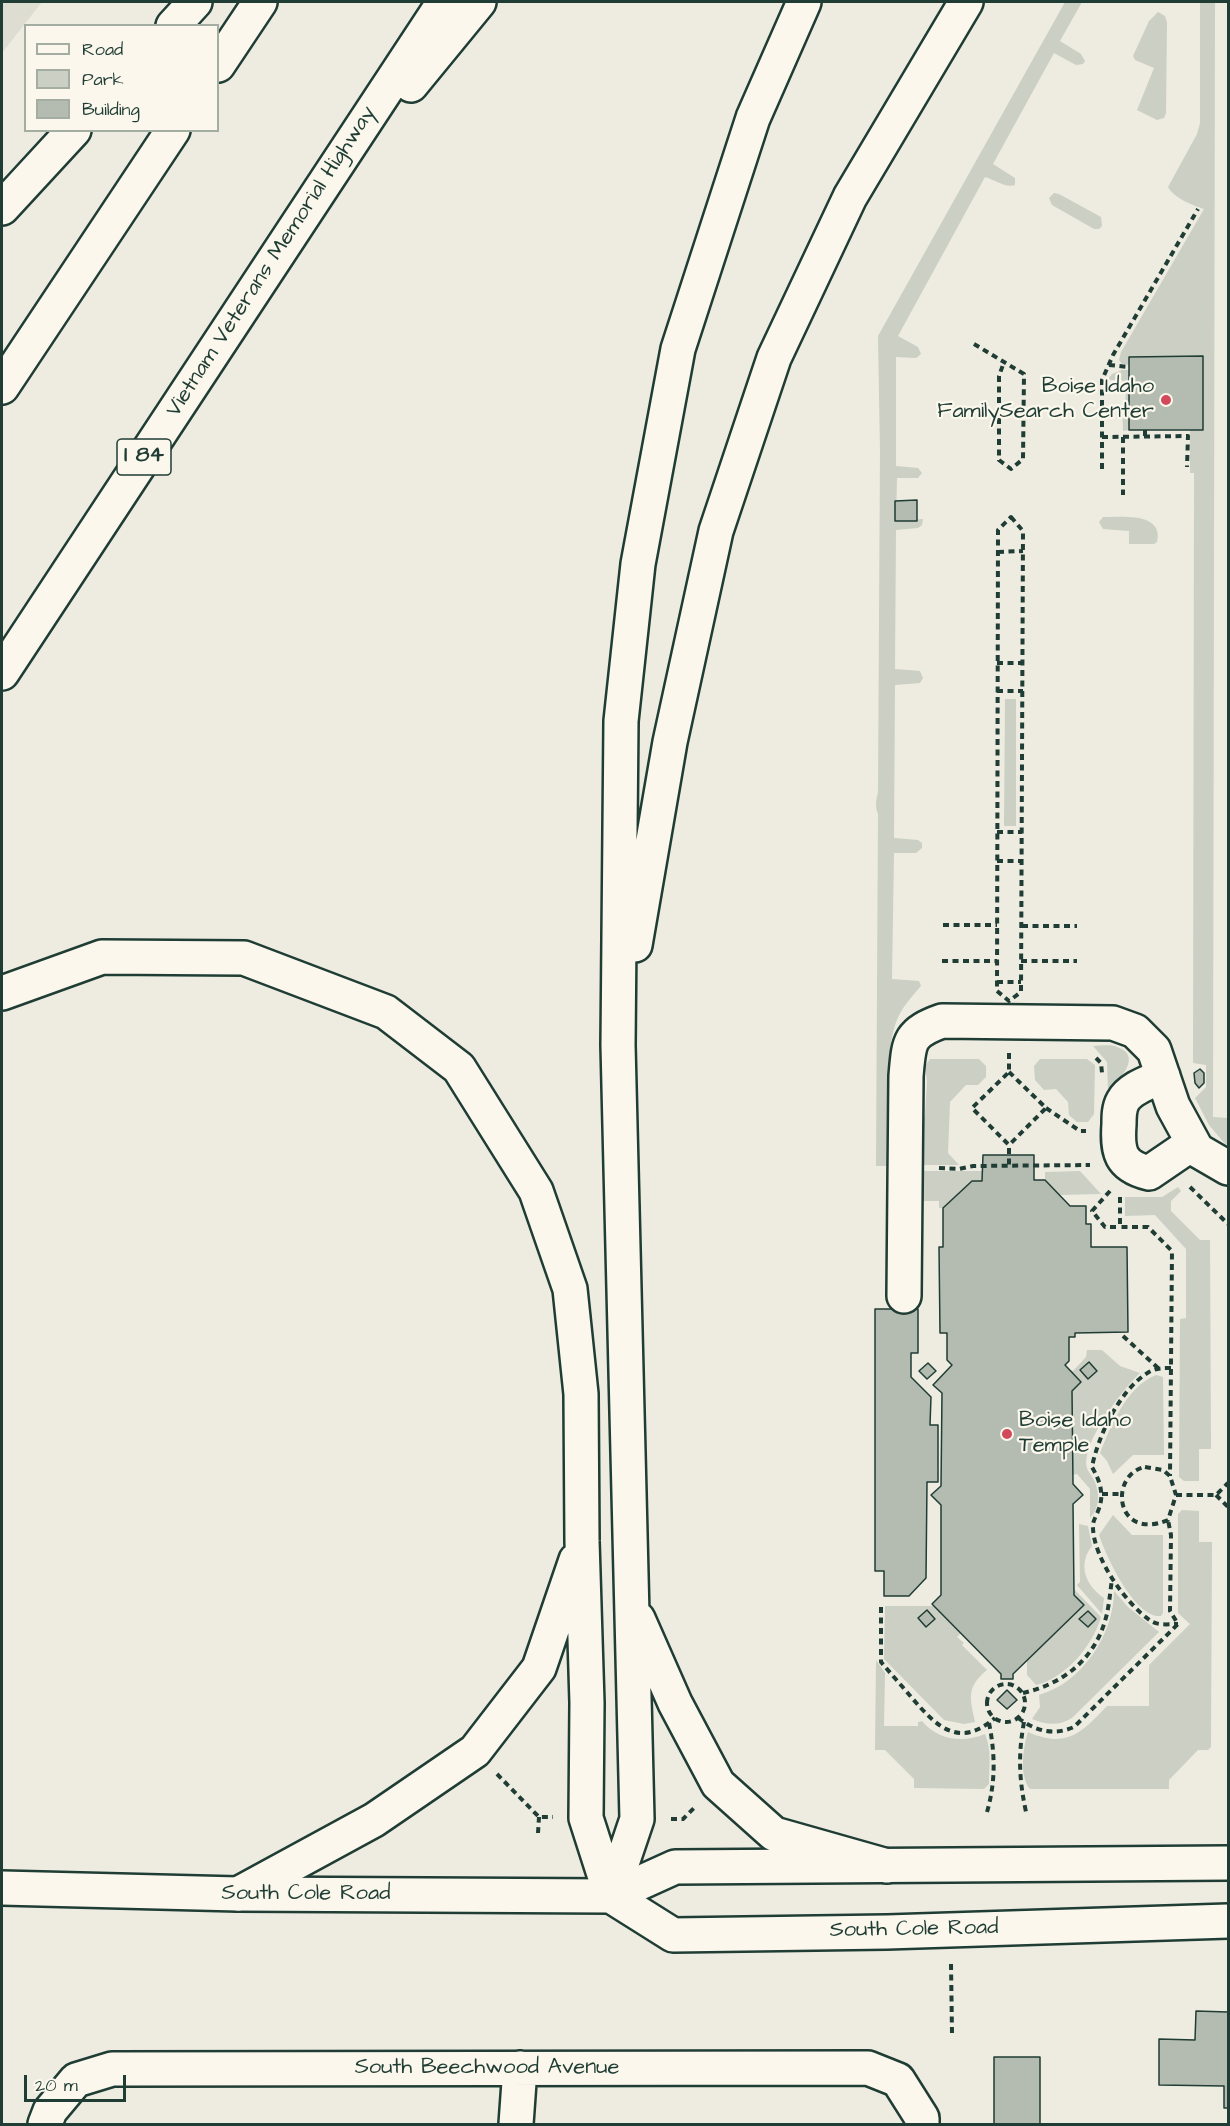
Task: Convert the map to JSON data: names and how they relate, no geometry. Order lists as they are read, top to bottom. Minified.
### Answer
{"streets":{"main road":["Vietnam Veterans Memorial Highway","I 84","South Cole Road","South Beechwood Avenue"]},"places":["Boise Idaho FamilySearch Center","Boise Idaho Temple"],"legend":["Road","Park","Building"],"scale_bar":"20 m"}
